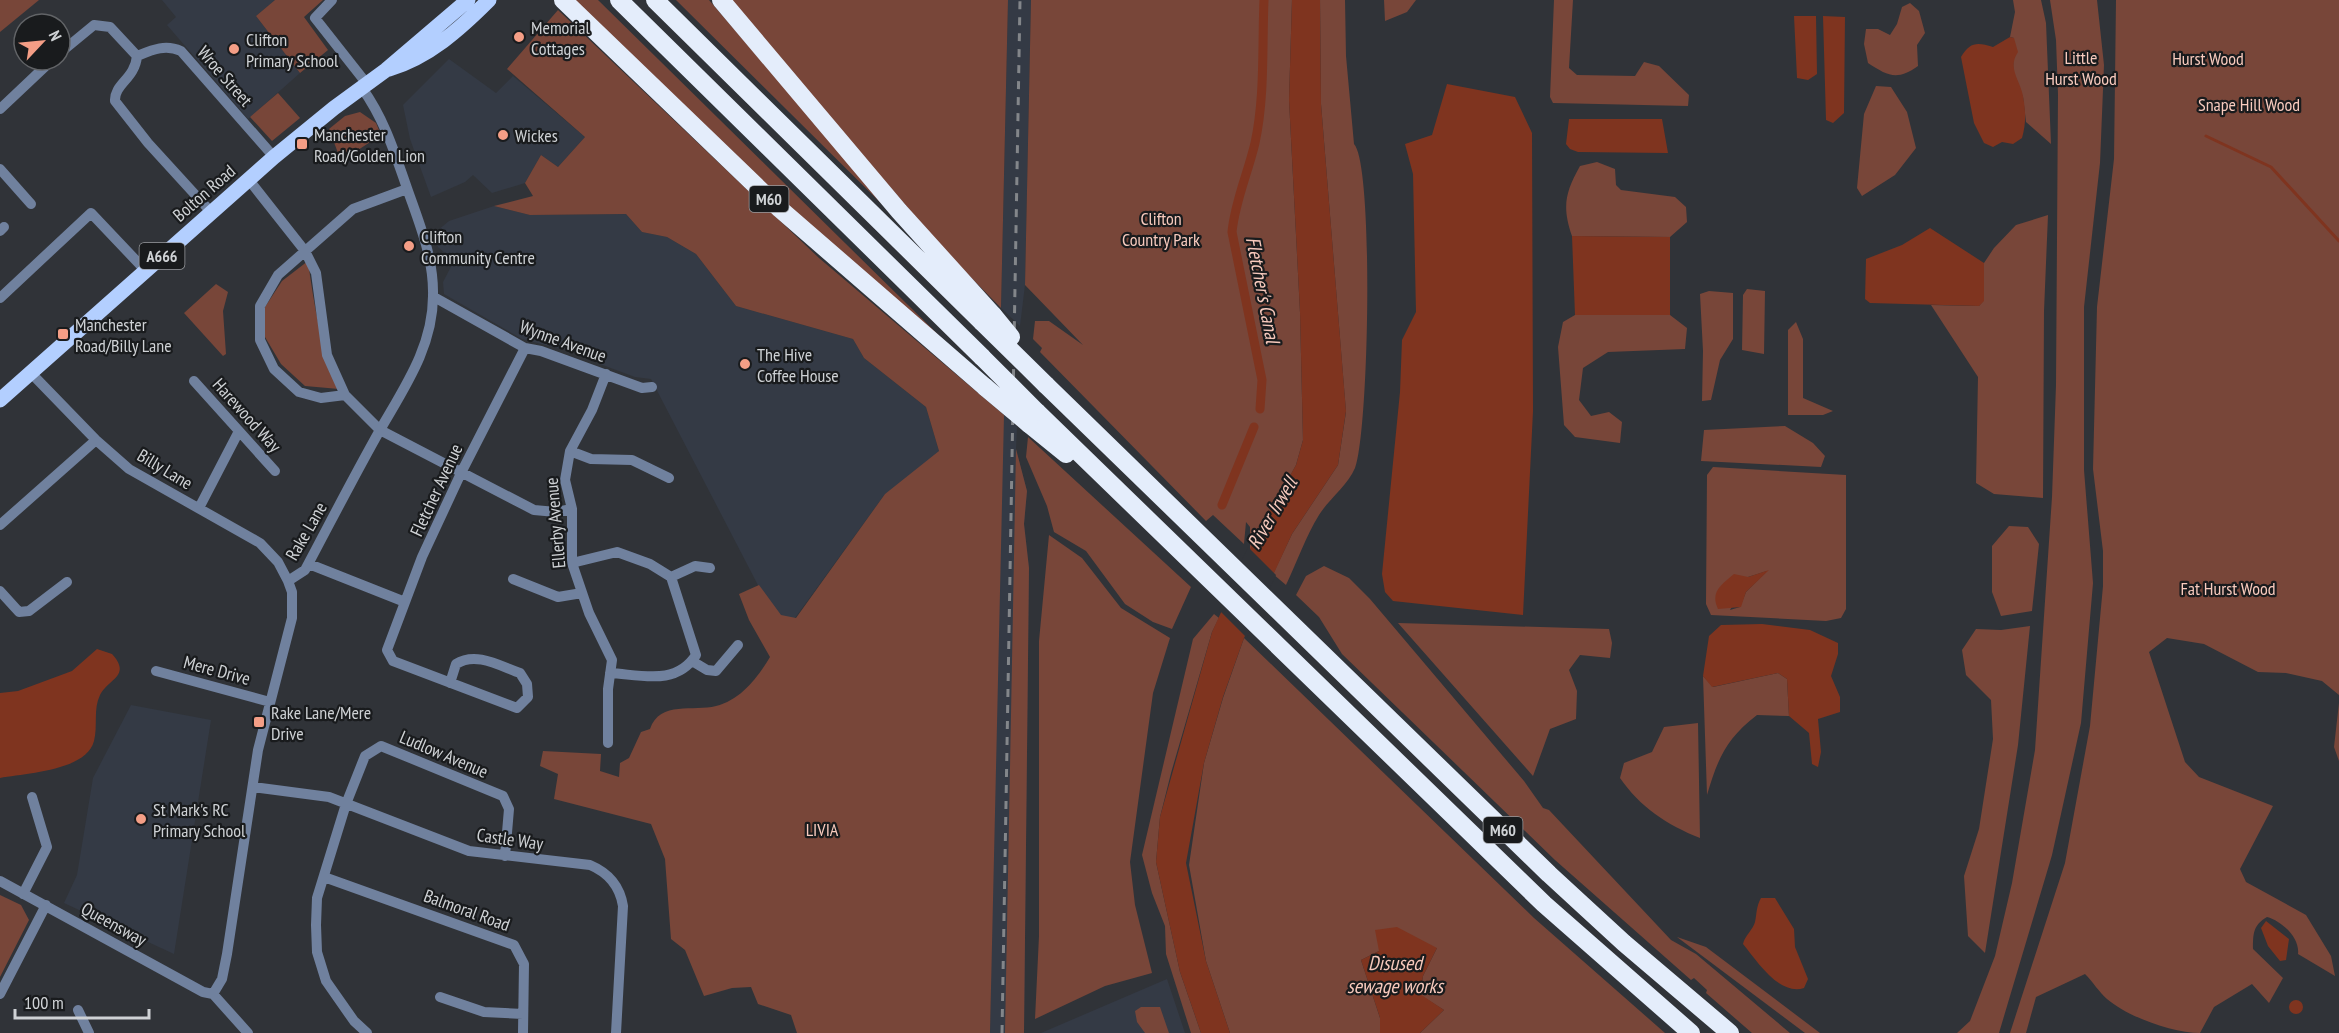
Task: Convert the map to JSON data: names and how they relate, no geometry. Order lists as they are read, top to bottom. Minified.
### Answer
{"streets":{"highway":["M60"],"main road":["Bolton Road","A666"],"street":["Wroe Street","Wynne Avenue","Harewood Way","Billy Lane","Fletcher Avenue","Ellerby Avenue","Rake Lane","Mere Drive","Ludlow Avenue","Castle Way","Balmoral Road","Queensway"]},"crossings":[["Wroe Street","Bolton Road"],["Bolton Road","Billy Lane"],["Bolton Road","Rake Lane"],["Wynne Avenue","Fletcher Avenue"],["Wynne Avenue","Ellerby Avenue"],["Wynne Avenue","Rake Lane"],["Billy Lane","Rake Lane"],["Rake Lane","Mere Drive"],["Rake Lane","Castle Way"],["Rake Lane","Queensway"],["Ludlow Avenue","Castle Way"]],"water":["Fletcher's Canal","River Irwell","Disused sewage works"],"parks":["Little Hurst Wood","Hurst Wood","Snape Hill Wood","Clifton Country Park","Fat Hurst Wood","LIVIA"],"places":{"other":["Memorial Cottages","Clifton Primary School","Wickes","Clifton Community Centre","The Hive Coffee House","St Mark's RC Primary School"],"transit":["Manchester Road/Golden Lion","Manchester Road/Billy Lane","Rake Lane/Mere Drive"]},"scale_bar":"100 m","north":"top right"}
